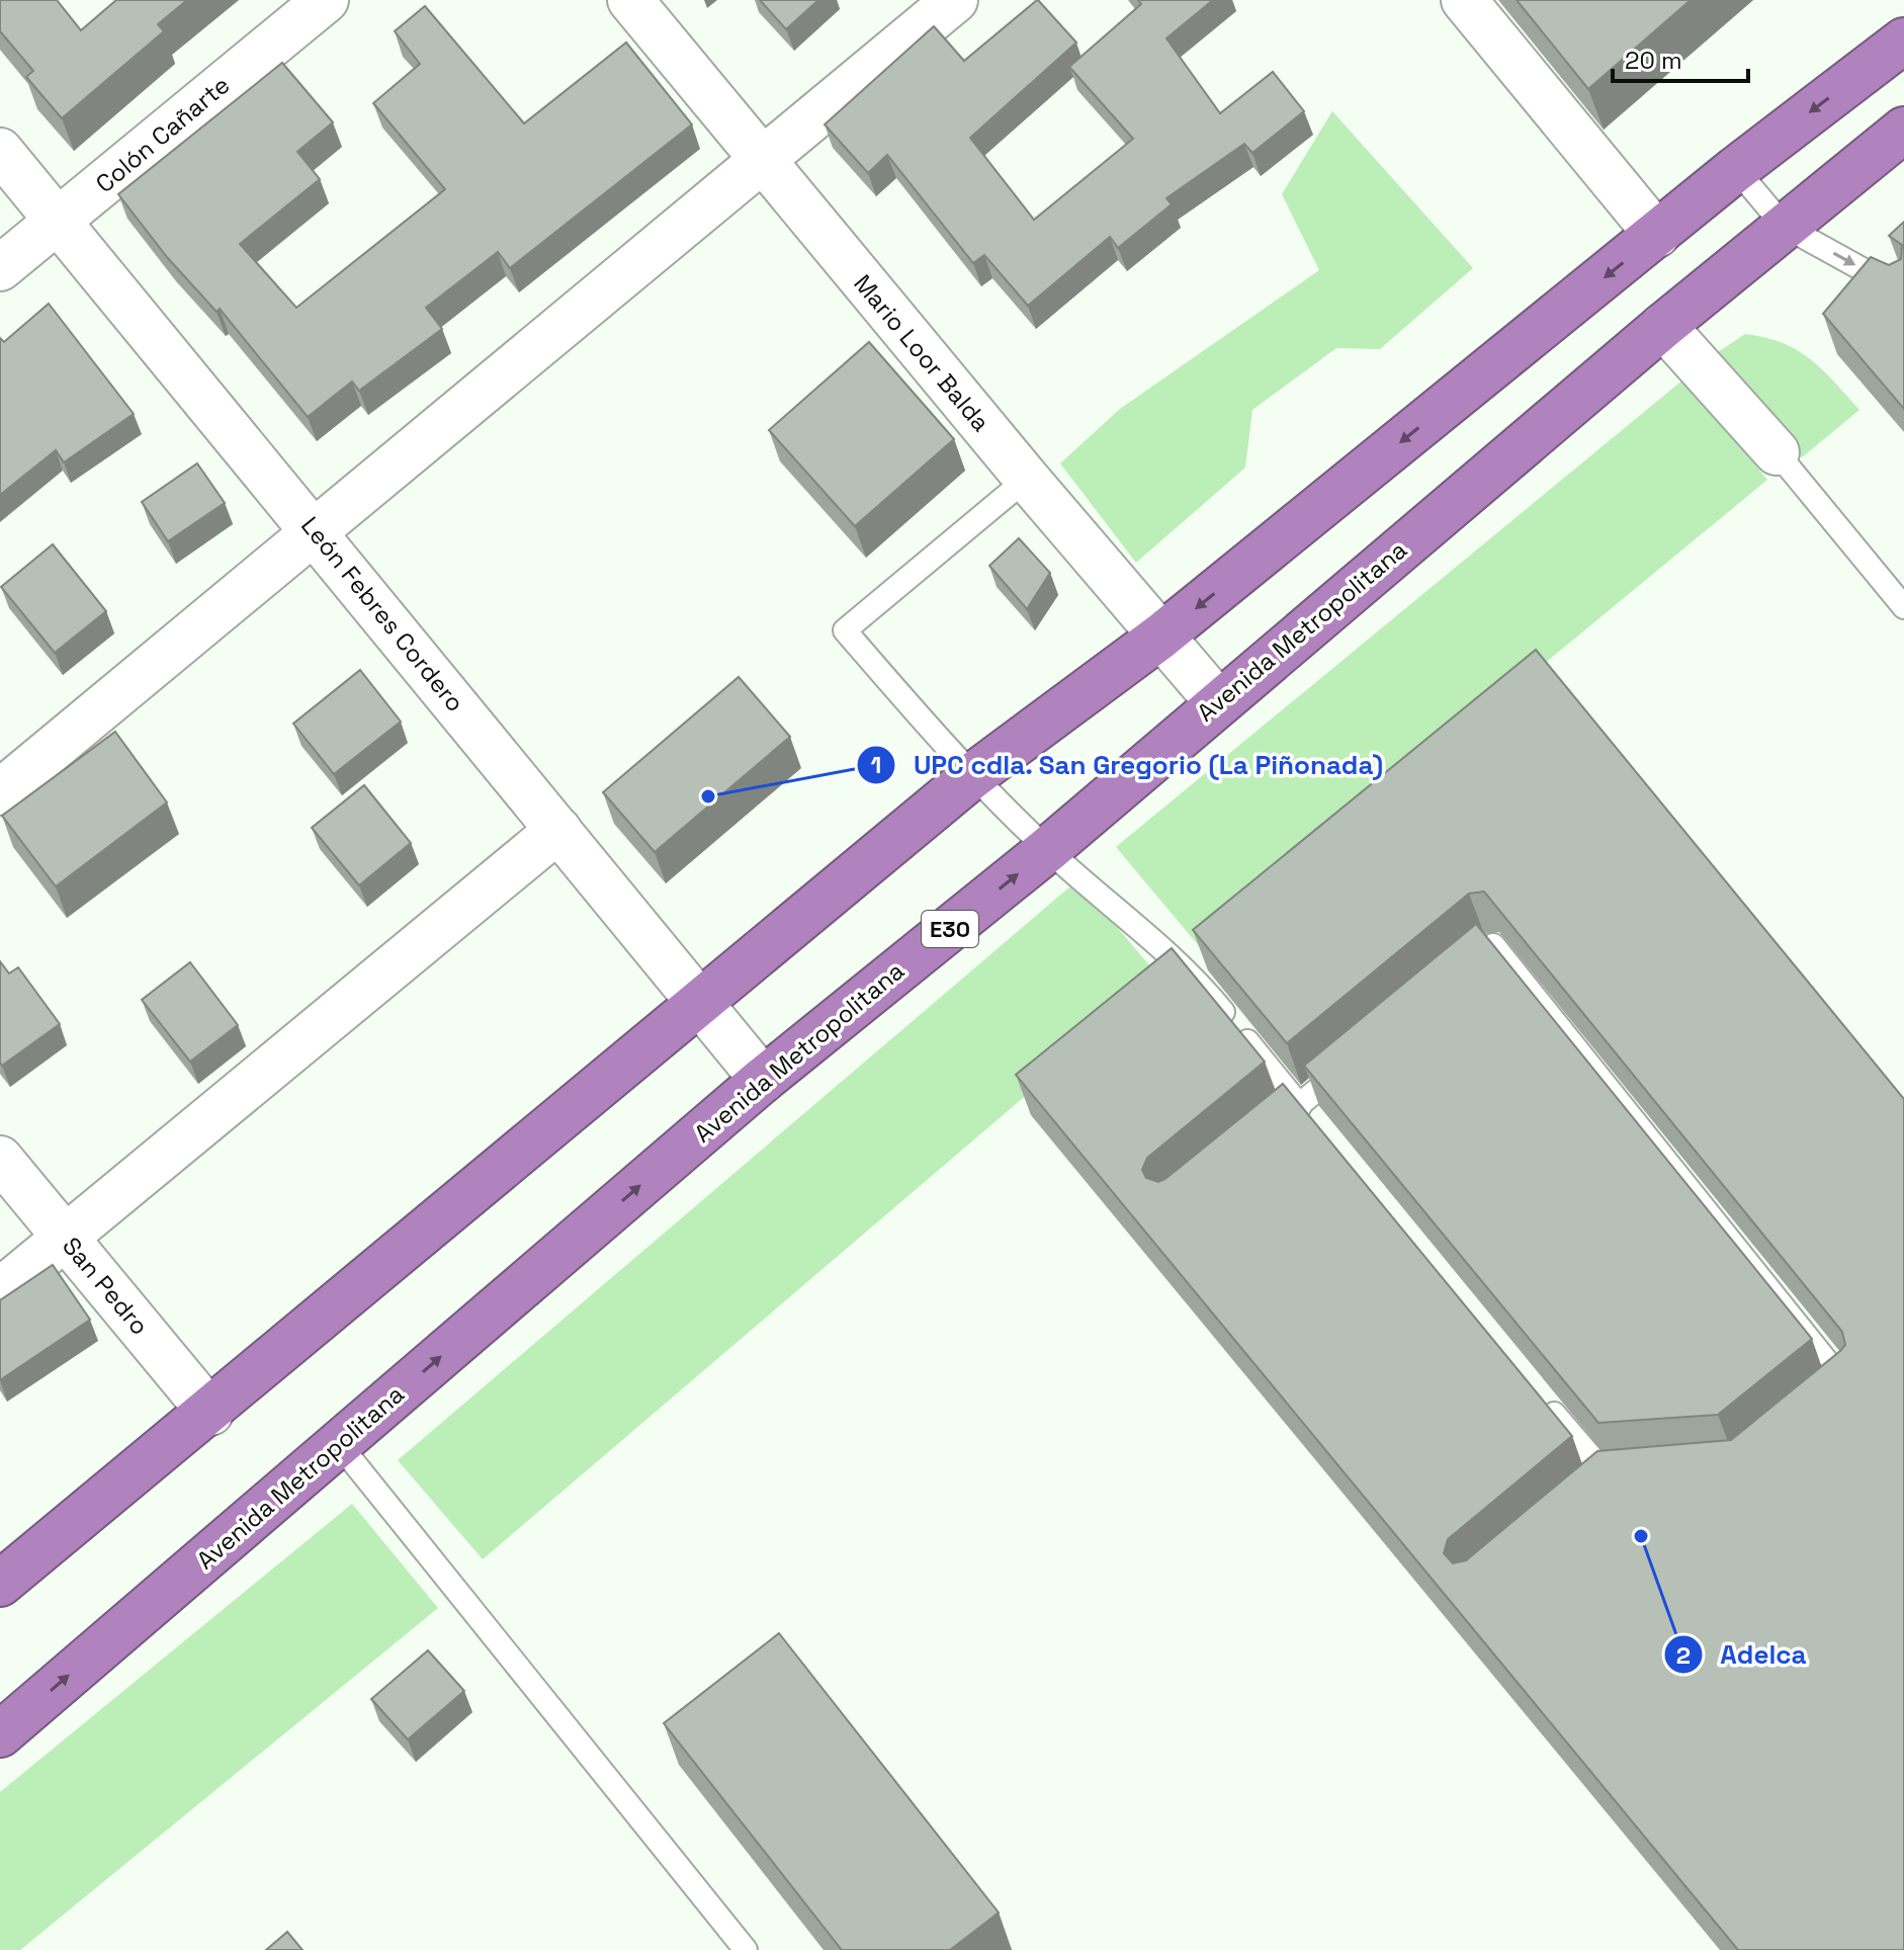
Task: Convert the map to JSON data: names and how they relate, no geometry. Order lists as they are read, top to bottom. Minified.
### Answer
{"streets":{"highway":["Avenida Metropolitana","E30"],"street":["Colón Cañarte","Mario Loor Balda","León Febres Cordero","San Pedro"]},"crossings":[["Colón Cañarte","León Febres Cordero"],["Mario Loor Balda","Avenida Metropolitana"],["León Febres Cordero","Avenida Metropolitana"]],"places":["UPC cdla. San Gregorio (La Piñonada)","Adelca"],"scale_bar":"20 m"}
